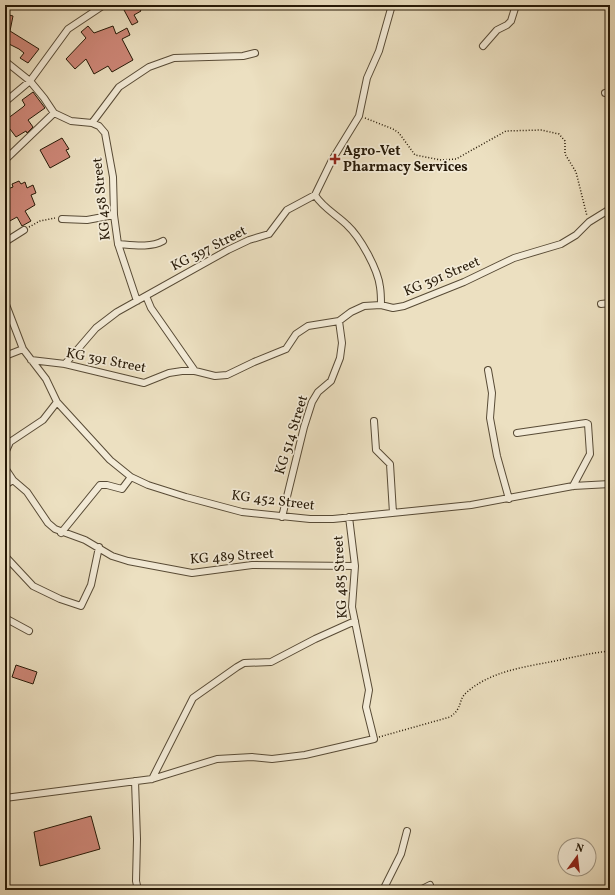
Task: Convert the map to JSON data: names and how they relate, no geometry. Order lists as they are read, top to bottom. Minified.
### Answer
{"streets":{"street":["KG 458 Street","KG 397 Street","KG 391 Street","KG 514 Street","KG 452 Street","KG 489 Street","KG 485 Street"]},"crossings":[["KG 458 Street","KG 397 Street"],["KG 397 Street","KG 391 Street"],["KG 391 Street","KG 514 Street"],["KG 391 Street","KG 452 Street"],["KG 514 Street","KG 452 Street"],["KG 452 Street","KG 485 Street"],["KG 489 Street","KG 485 Street"]],"places":{"health":["Agro-Vet Pharmacy Services"]},"north":"top"}
